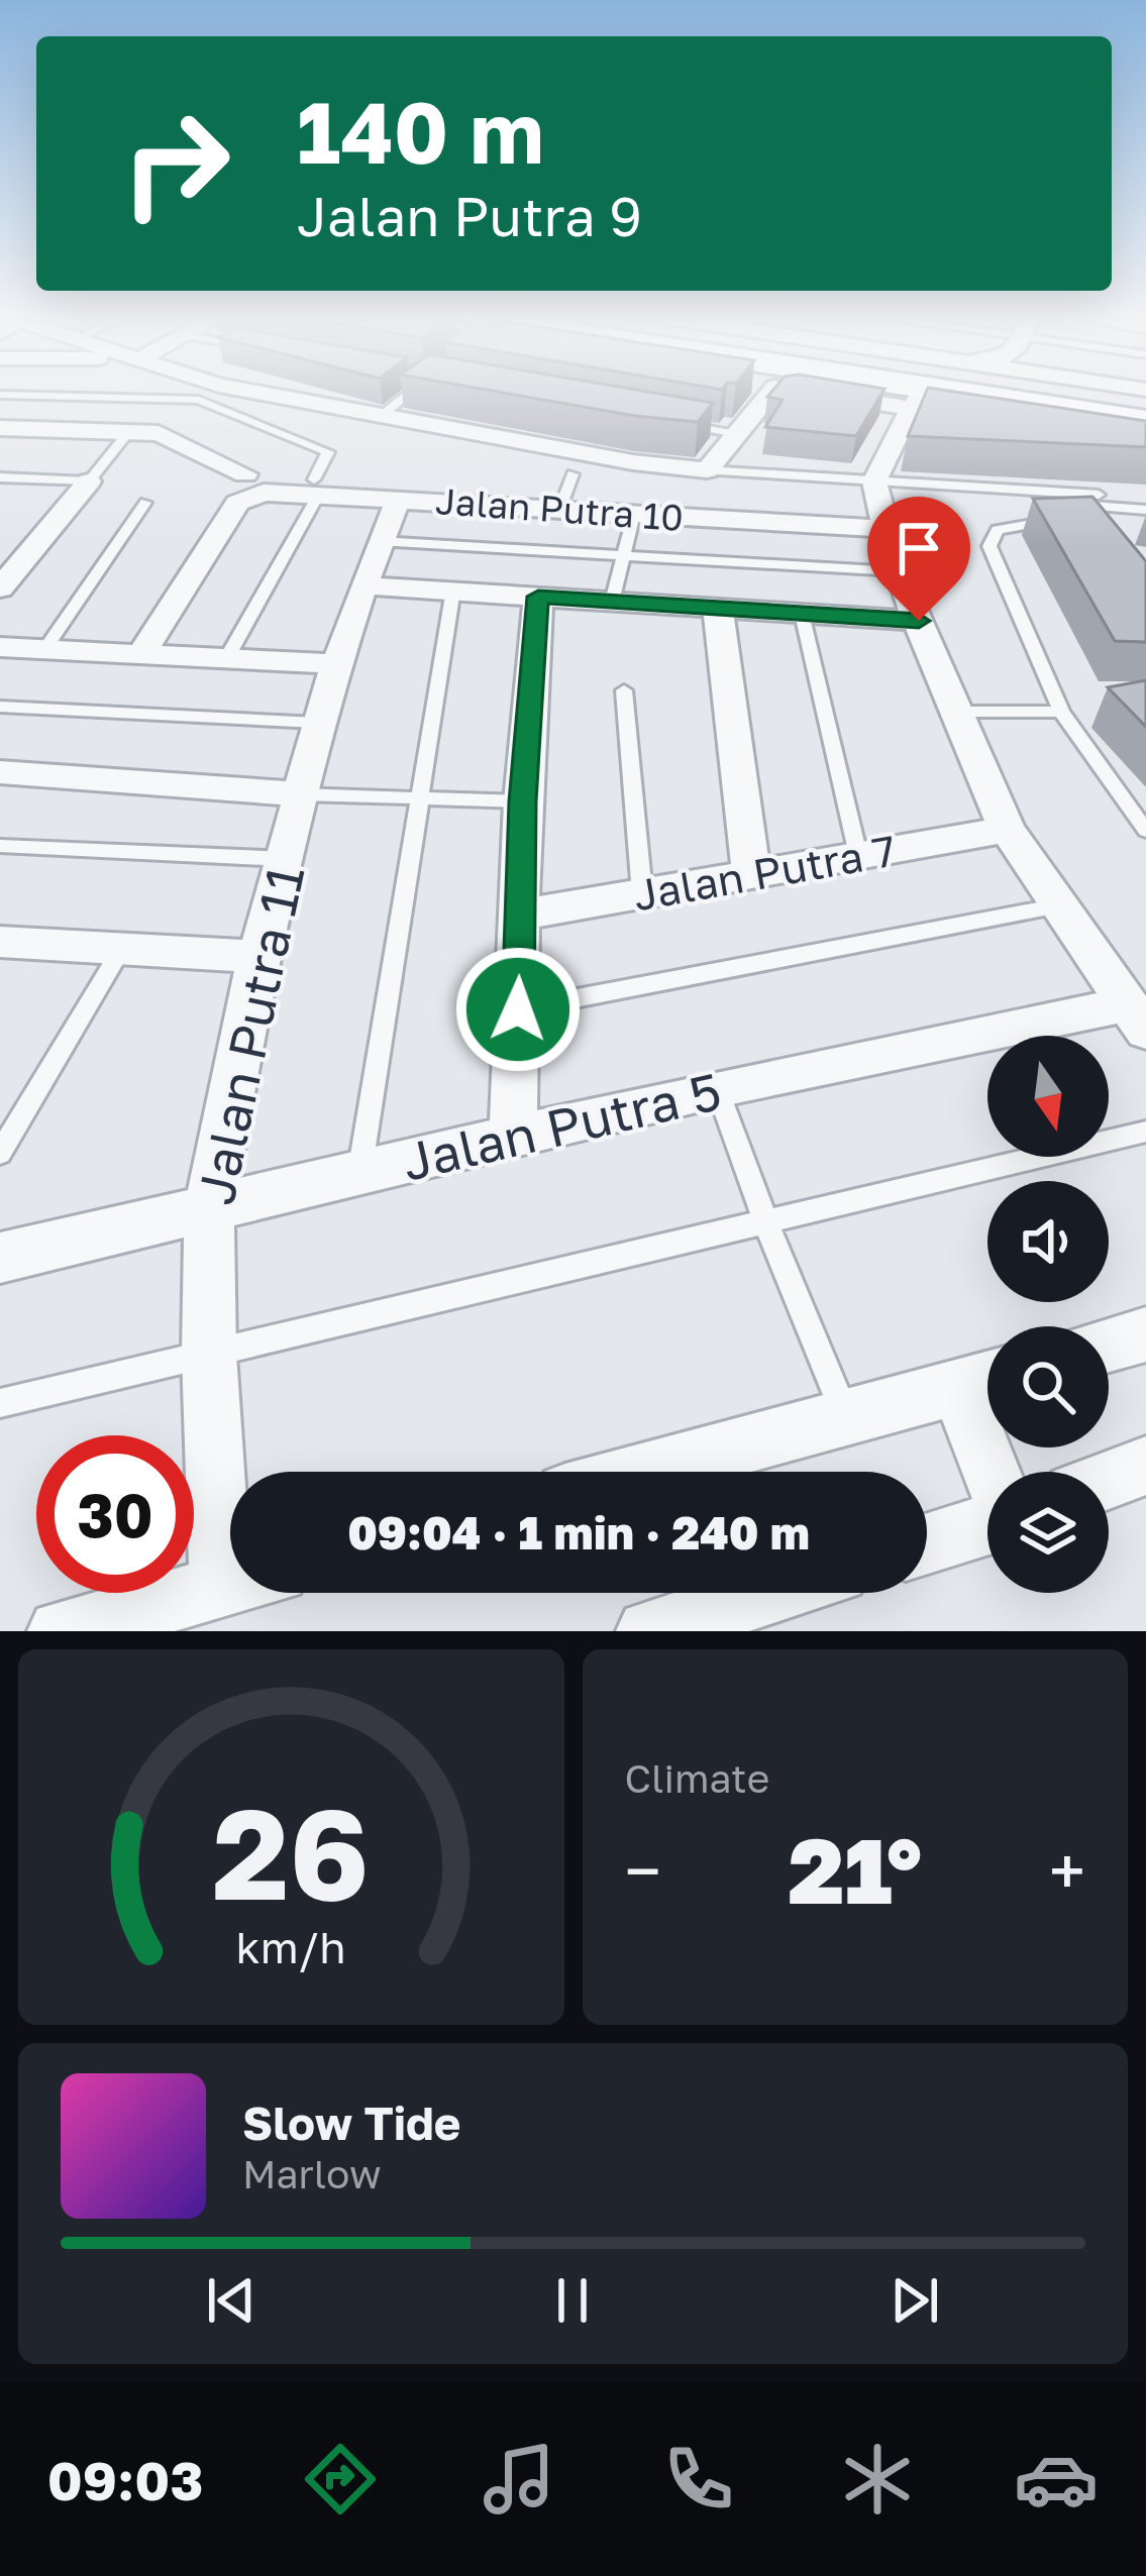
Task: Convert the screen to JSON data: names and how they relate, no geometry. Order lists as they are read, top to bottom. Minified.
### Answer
{"streets":{"street":["Jalan Putra 10","Jalan Putra 7","Jalan Putra 11","Jalan Putra 5"]},"crossings":[["Jalan Putra 10","Jalan Putra 11"],["Jalan Putra 11","Jalan Putra 5"]],"north":"bottom","page":{"turn":["140 m","Jalan Putra 9"],"limit":"30","trip":"09:04 · 1 min · 240 m","tile":"Climate","heat":["−","21°","+"],"song":["Slow Tide","Marlow"],"tabs":"09:03","gauge":["26","km/h"]}}
